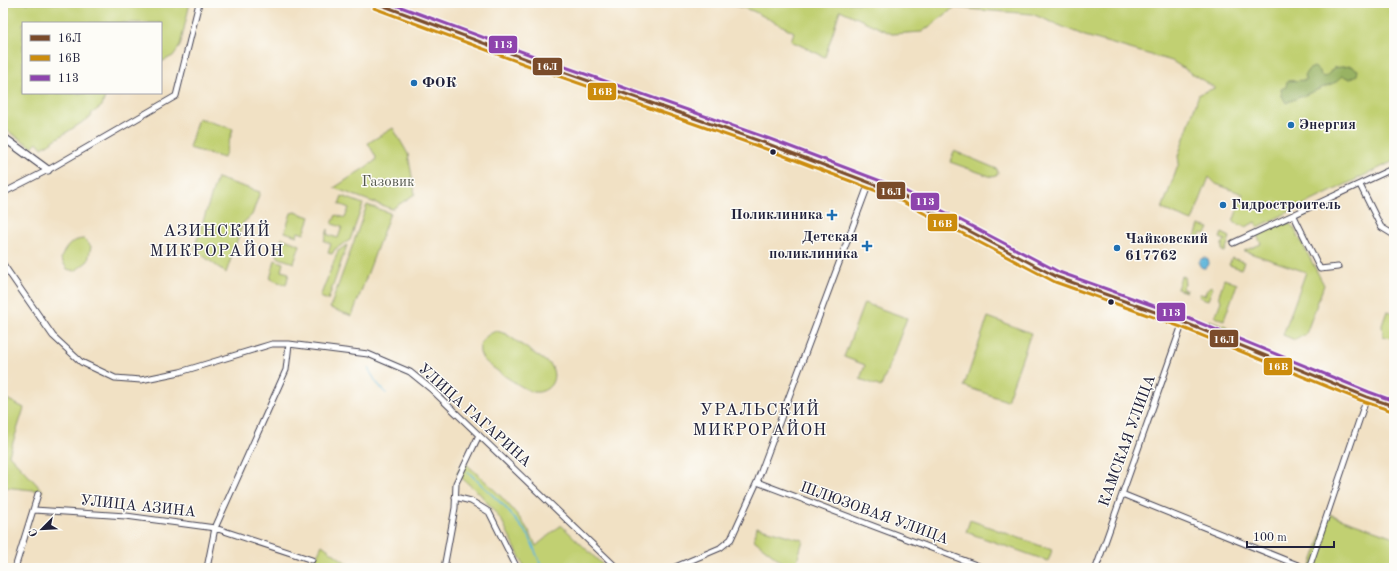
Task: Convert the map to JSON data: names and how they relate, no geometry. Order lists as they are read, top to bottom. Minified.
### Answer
{"streets":{"street":["УЛИЦА ГАГАРИНА","КАМСКАЯ УЛИЦА","УЛИЦА АЗИНА","ШЛЮЗОВАЯ УЛИЦА"]},"districts":["АЗИНСКИЙ МИКРОРАЙОН","УРАЛЬСКИЙ МИКРОРАЙОН"],"parks":["Газовик"],"places":{"other":["ФОК","Энергия","Гидростроитель","Чайковский 617762"],"health":["Поликлиника","Детская поликлиника"]},"lines":["transit line 16Л","transit line 113","transit line 16В"],"legend":["16Л","16В","113"],"scale_bar":"100 m","north":"bottom left"}
